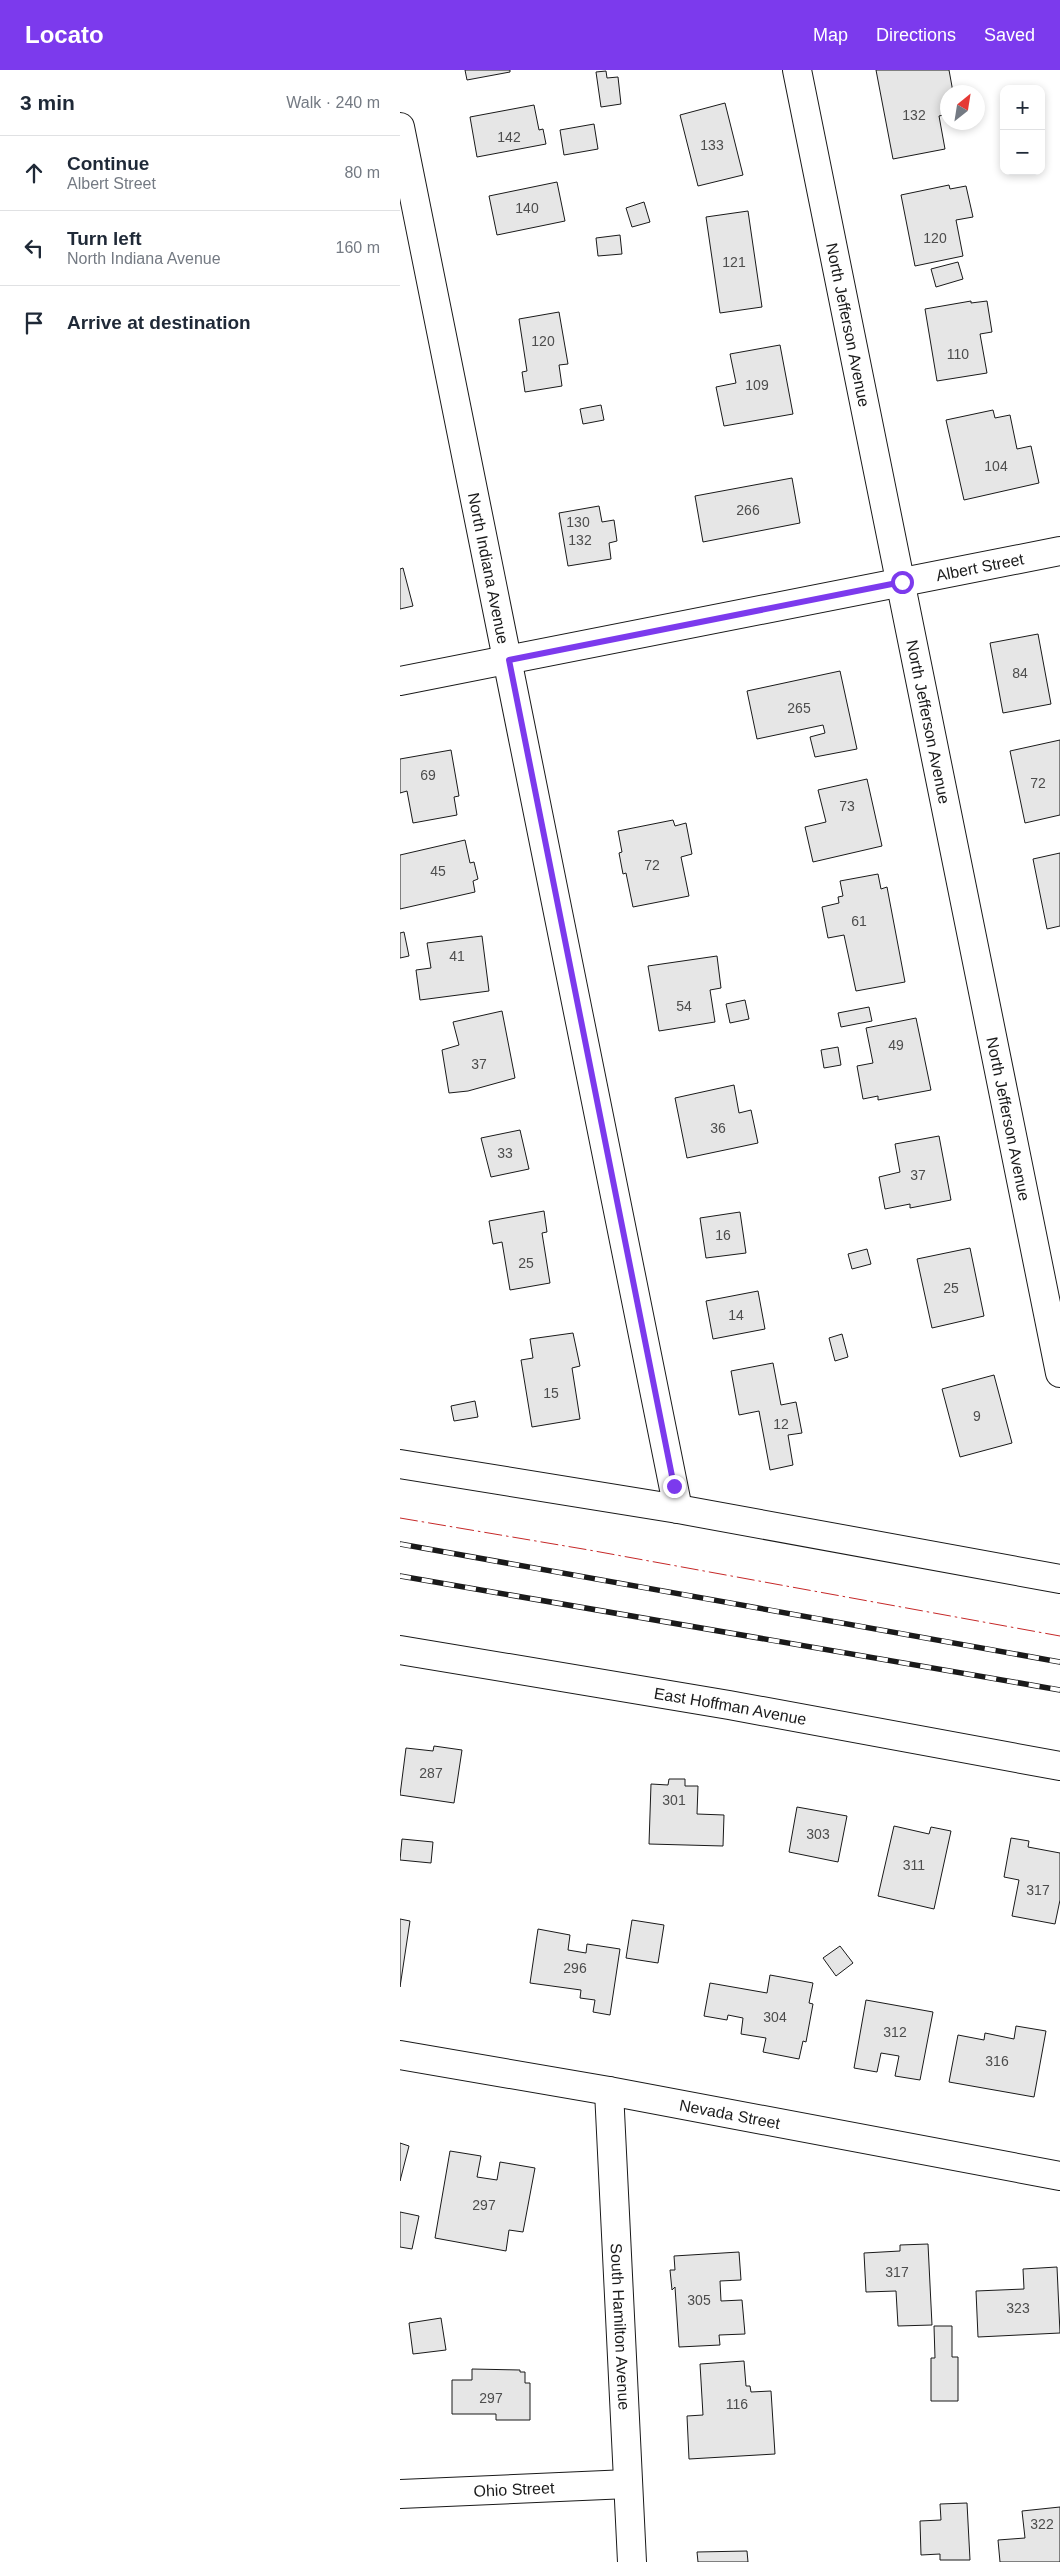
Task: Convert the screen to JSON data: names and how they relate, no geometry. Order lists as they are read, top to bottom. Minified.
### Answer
{"streets":{"street":["North Jefferson Avenue","Albert Street","North Indiana Avenue","East Hoffman Avenue","Nevada Street","South Hamilton Avenue","Ohio Street"]},"crossings":[["North Jefferson Avenue","Albert Street"],["Albert Street","North Indiana Avenue"],["Nevada Street","South Hamilton Avenue"],["South Hamilton Avenue","Ohio Street"]],"house_numbers":["132","142","133","140","120","121","120","110","109","104","266","130","132","84","265","69","72","73","72","45","61","41","54","49","37","36","33","37","16","25","25","14","15","9","12","287","301","303","311","317","296","304","312","316","297","317","305","323","297","116","322"],"north":"top right","page":{"header":"Locato","nav":["Map","Directions","Saved"],"heading":["3 min","Walk · 240 m"],"map_buttons":["+","−"],"list":[["Continue","Albert Street","80 m"],["Turn left","North Indiana Avenue","160 m"],"Arrive at destination"]}}
